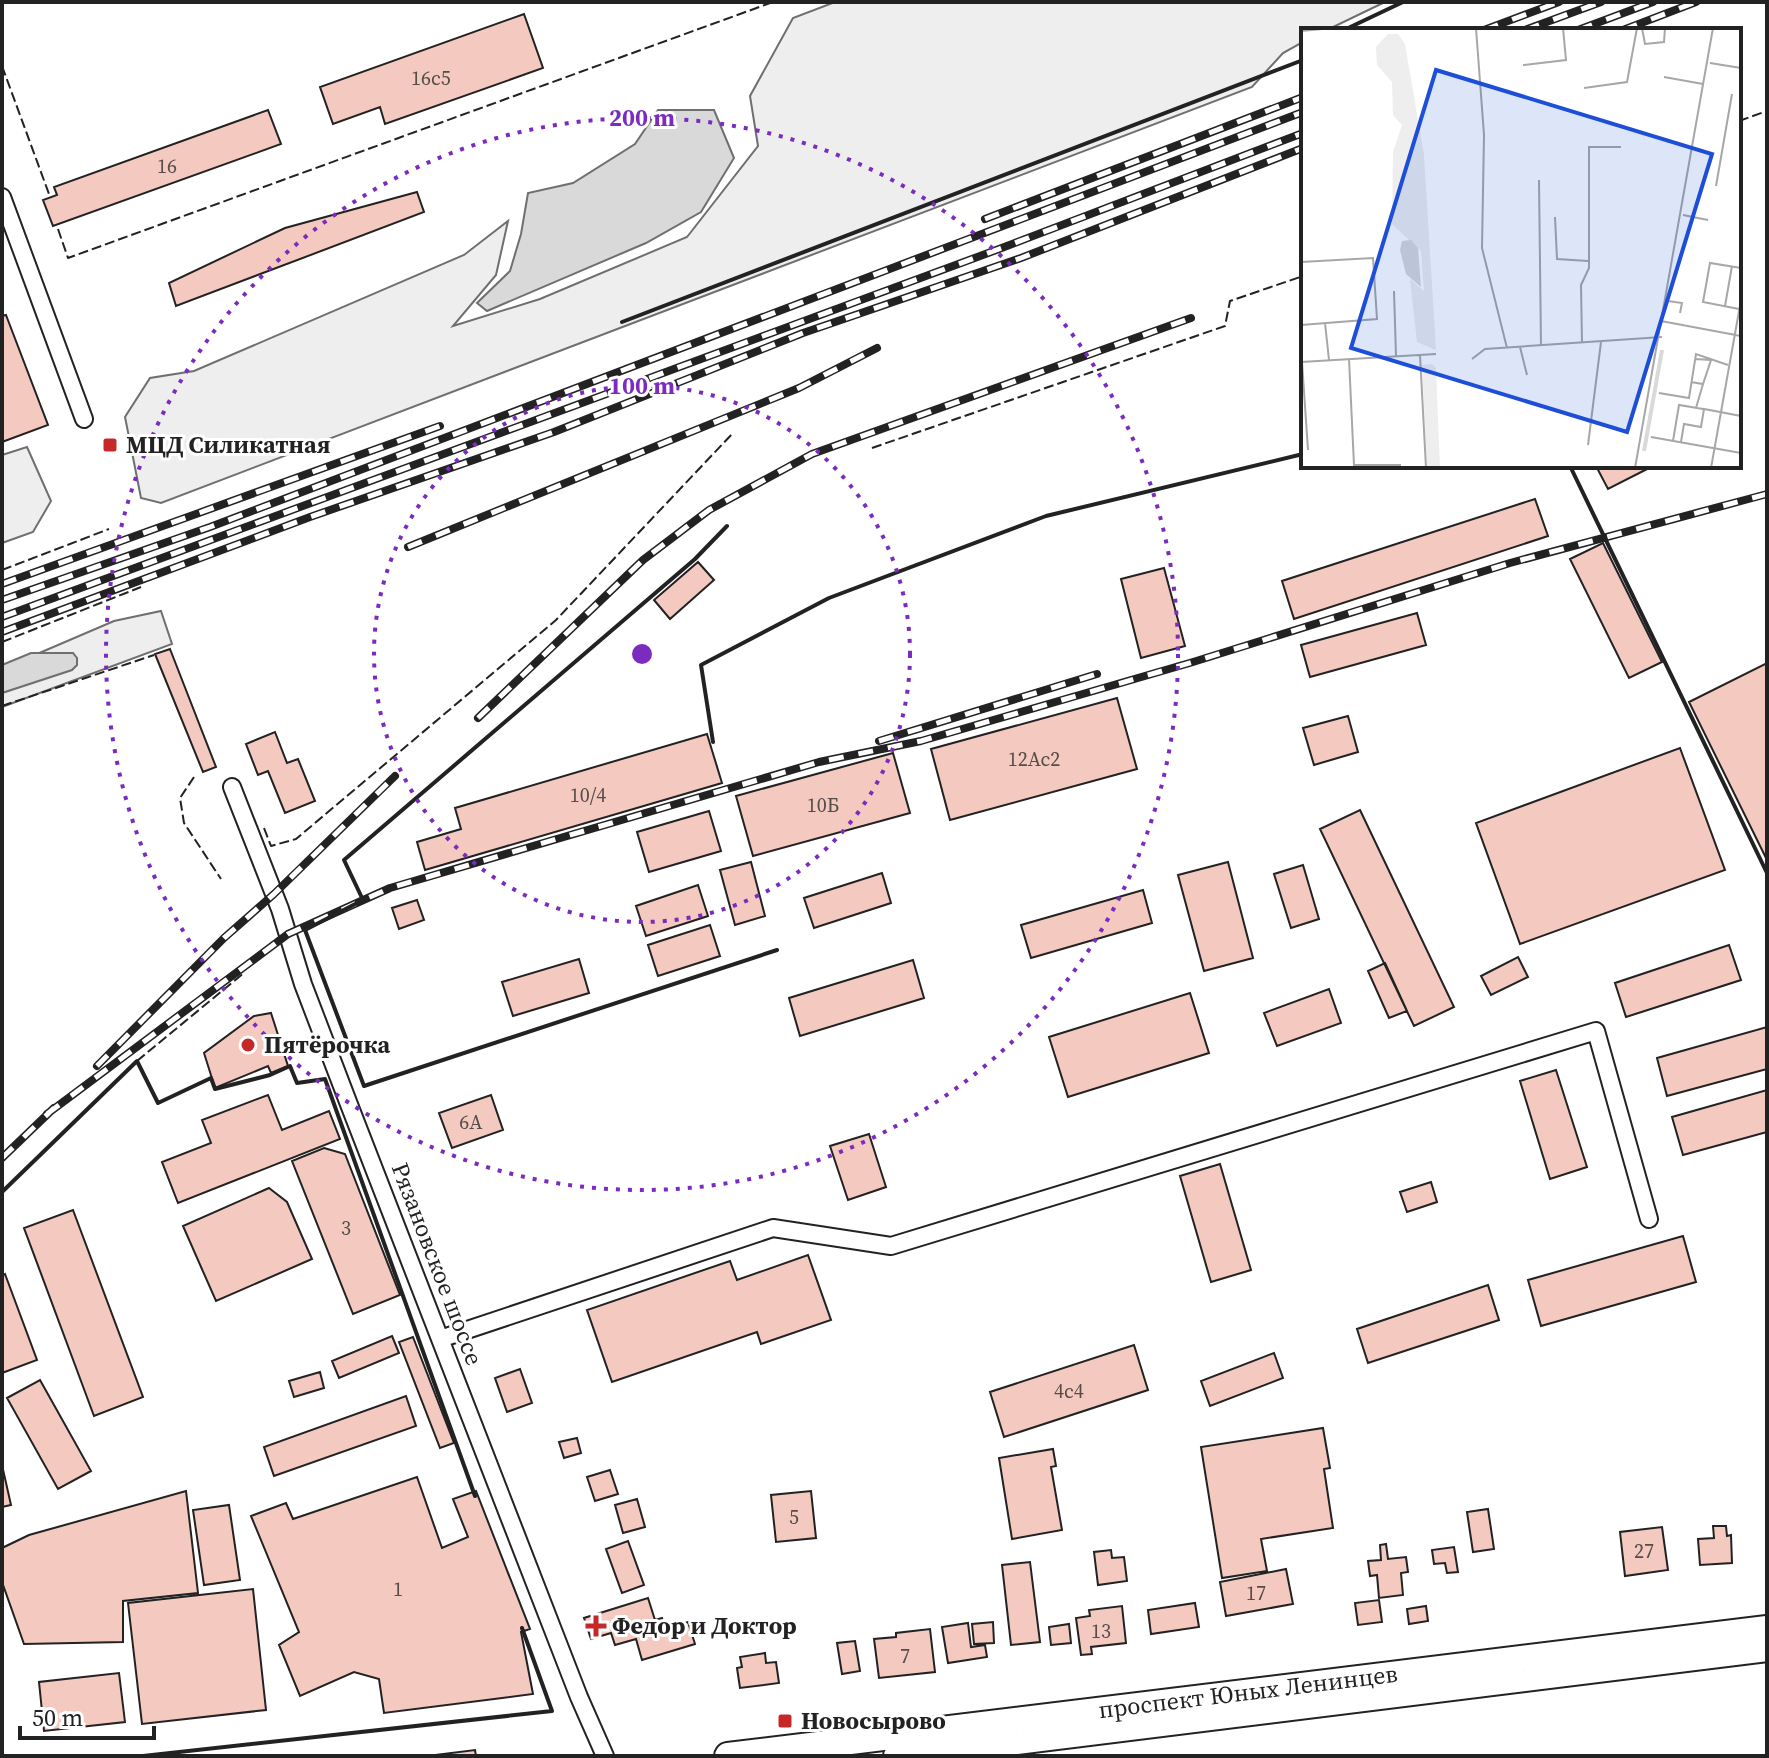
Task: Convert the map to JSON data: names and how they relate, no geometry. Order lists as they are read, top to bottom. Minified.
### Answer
{"streets":{"main road":["проспект Юных Ленинцев"],"street":["Рязановское шоссе"]},"places":{"transit":["МЦД Силикатная","Новосырово"],"other":["Пятёрочка"],"health":["Федор и Доктор"]},"house_numbers":["16с5","16","12Ас2","10/4","10Б","6А","3","4с4","5","27","1","17","13","7"],"scale_bar":"50 m","rings":["200 m","100 m"]}
